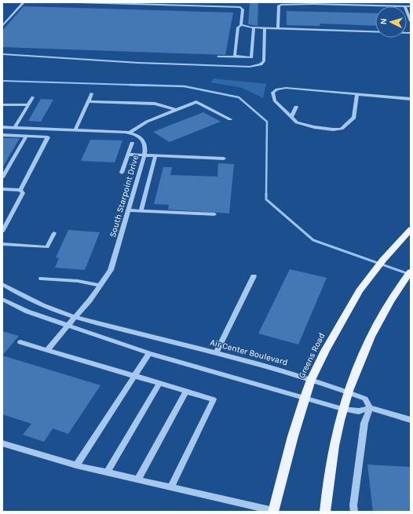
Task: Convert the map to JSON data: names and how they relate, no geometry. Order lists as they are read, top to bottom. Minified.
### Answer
{"streets":{"main road":["Greens Road"],"street":["South Starpoint Drive","Air Center Boulevard"]},"crossings":[["South Starpoint Drive","Air Center Boulevard"],["Air Center Boulevard","Greens Road"]],"north":"left"}
